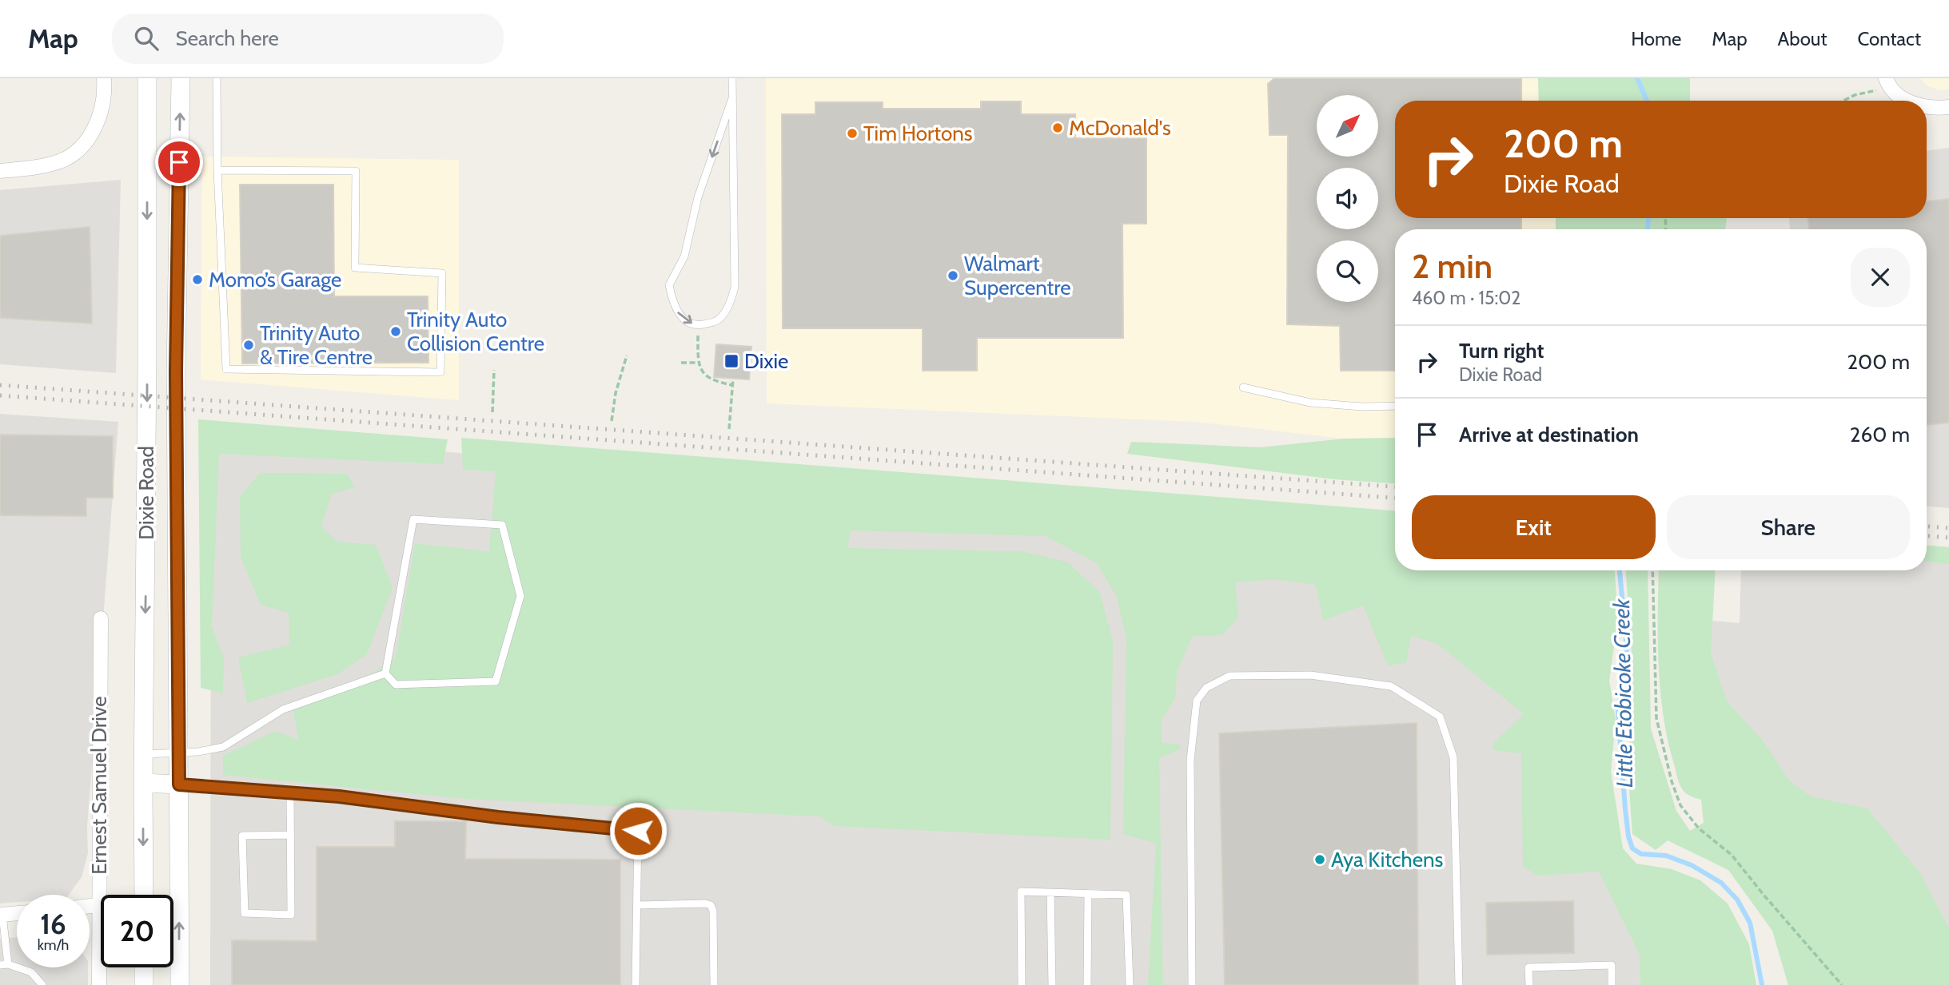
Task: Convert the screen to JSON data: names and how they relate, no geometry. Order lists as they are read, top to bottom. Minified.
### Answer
{"streets":{"main road":["Dixie Road"],"street":["Ernest Samuel Drive"]},"water":["Little Etobicoke Creek"],"places":{"other":["McDonald's","Tim Hortons","Walmart Supercentre","Momo’s Garage","Trinity Auto Collision Centre","Trinity Auto & Tire Centre","Aya Kitchens"],"transit":["Dixie"]},"north":"top right","page":{"header":"Map","search":"Search here","nav":["Home","Map","About","Contact"],"turn":["200 m","Dixie Road"],"heading":["2 min","460 m · 15:02"],"list":[{"name":"Turn right","note":"Dixie Road","value":"200 m"},{"name":"Arrive at destination","value":"260 m"}],"buttons":["Exit","Share"],"speed":"16 km/h","limit":"20"}}
